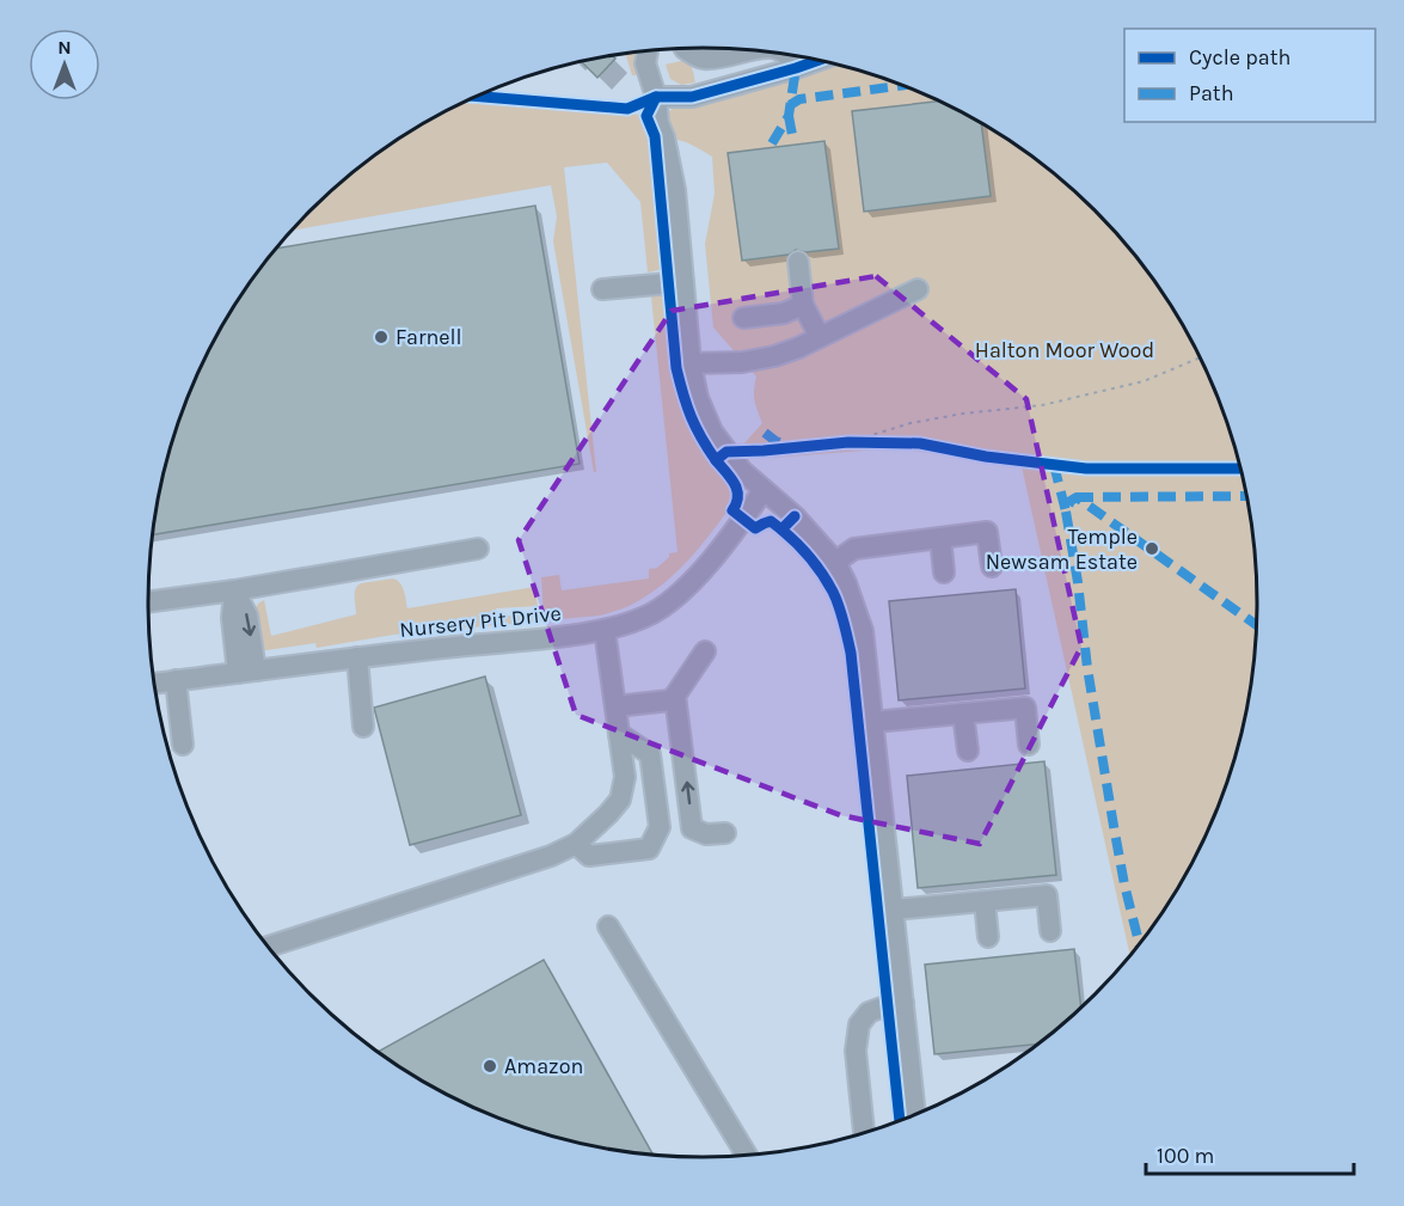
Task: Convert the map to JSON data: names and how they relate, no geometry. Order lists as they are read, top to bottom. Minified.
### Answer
{"streets":{"street":["Nursery Pit Drive"]},"parks":["Halton Moor Wood"],"places":["Farnell","Temple Newsam Estate","Amazon"],"legend":["Cycle path","Path"],"scale_bar":"100 m","north":"top"}
